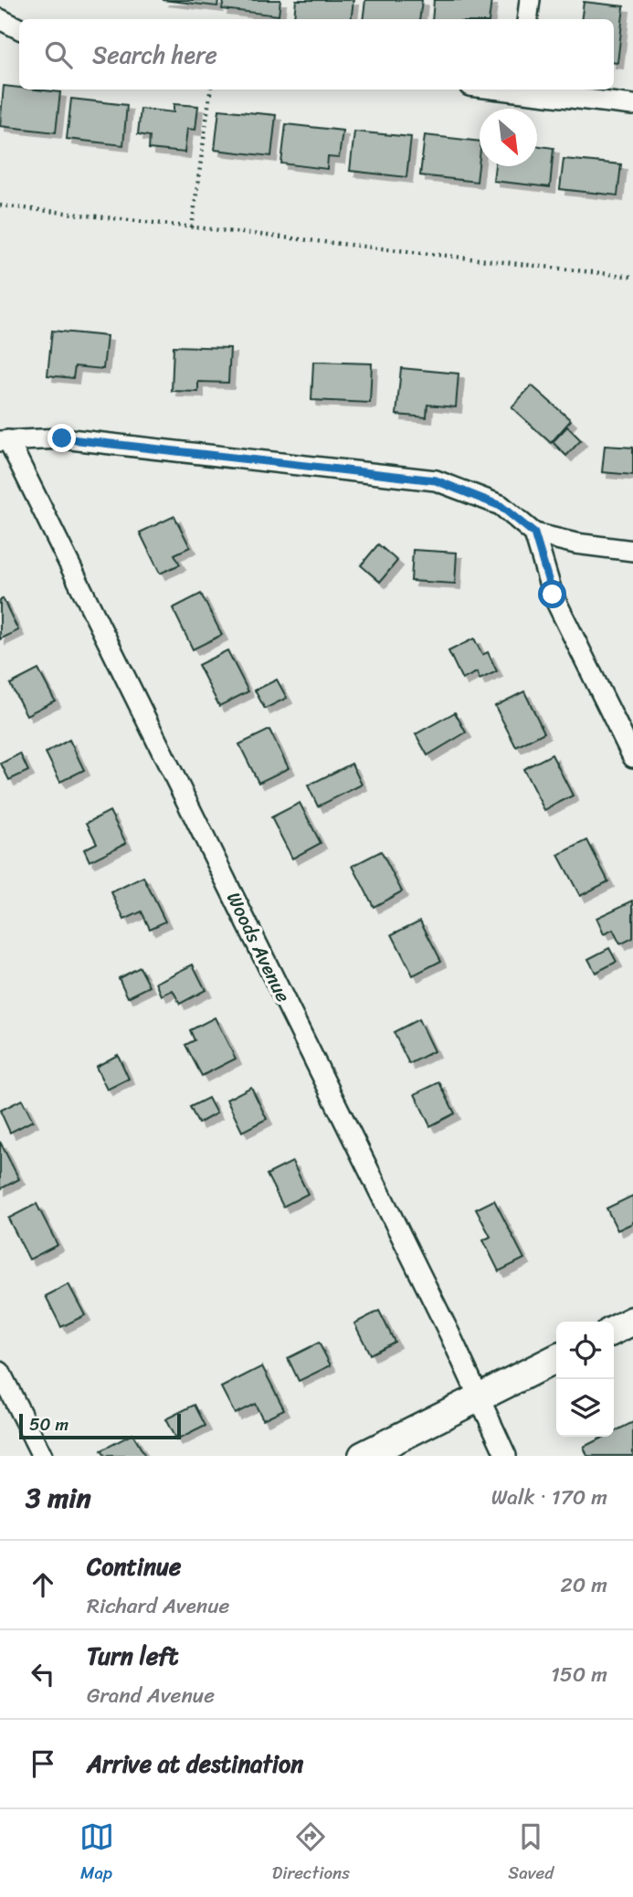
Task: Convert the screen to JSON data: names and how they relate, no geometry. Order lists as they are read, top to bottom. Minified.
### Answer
{"streets":{"street":["Woods Avenue"]},"scale_bar":"50 m","north":"bottom right","page":{"search":"Search here","scale":"50 m","heading":["3 min","Walk · 170 m"],"list":[["Continue","Richard Avenue","20 m"],["Turn left","Grand Avenue","150 m"],"Arrive at destination"],"nav":["Map","Directions","Saved"]}}
